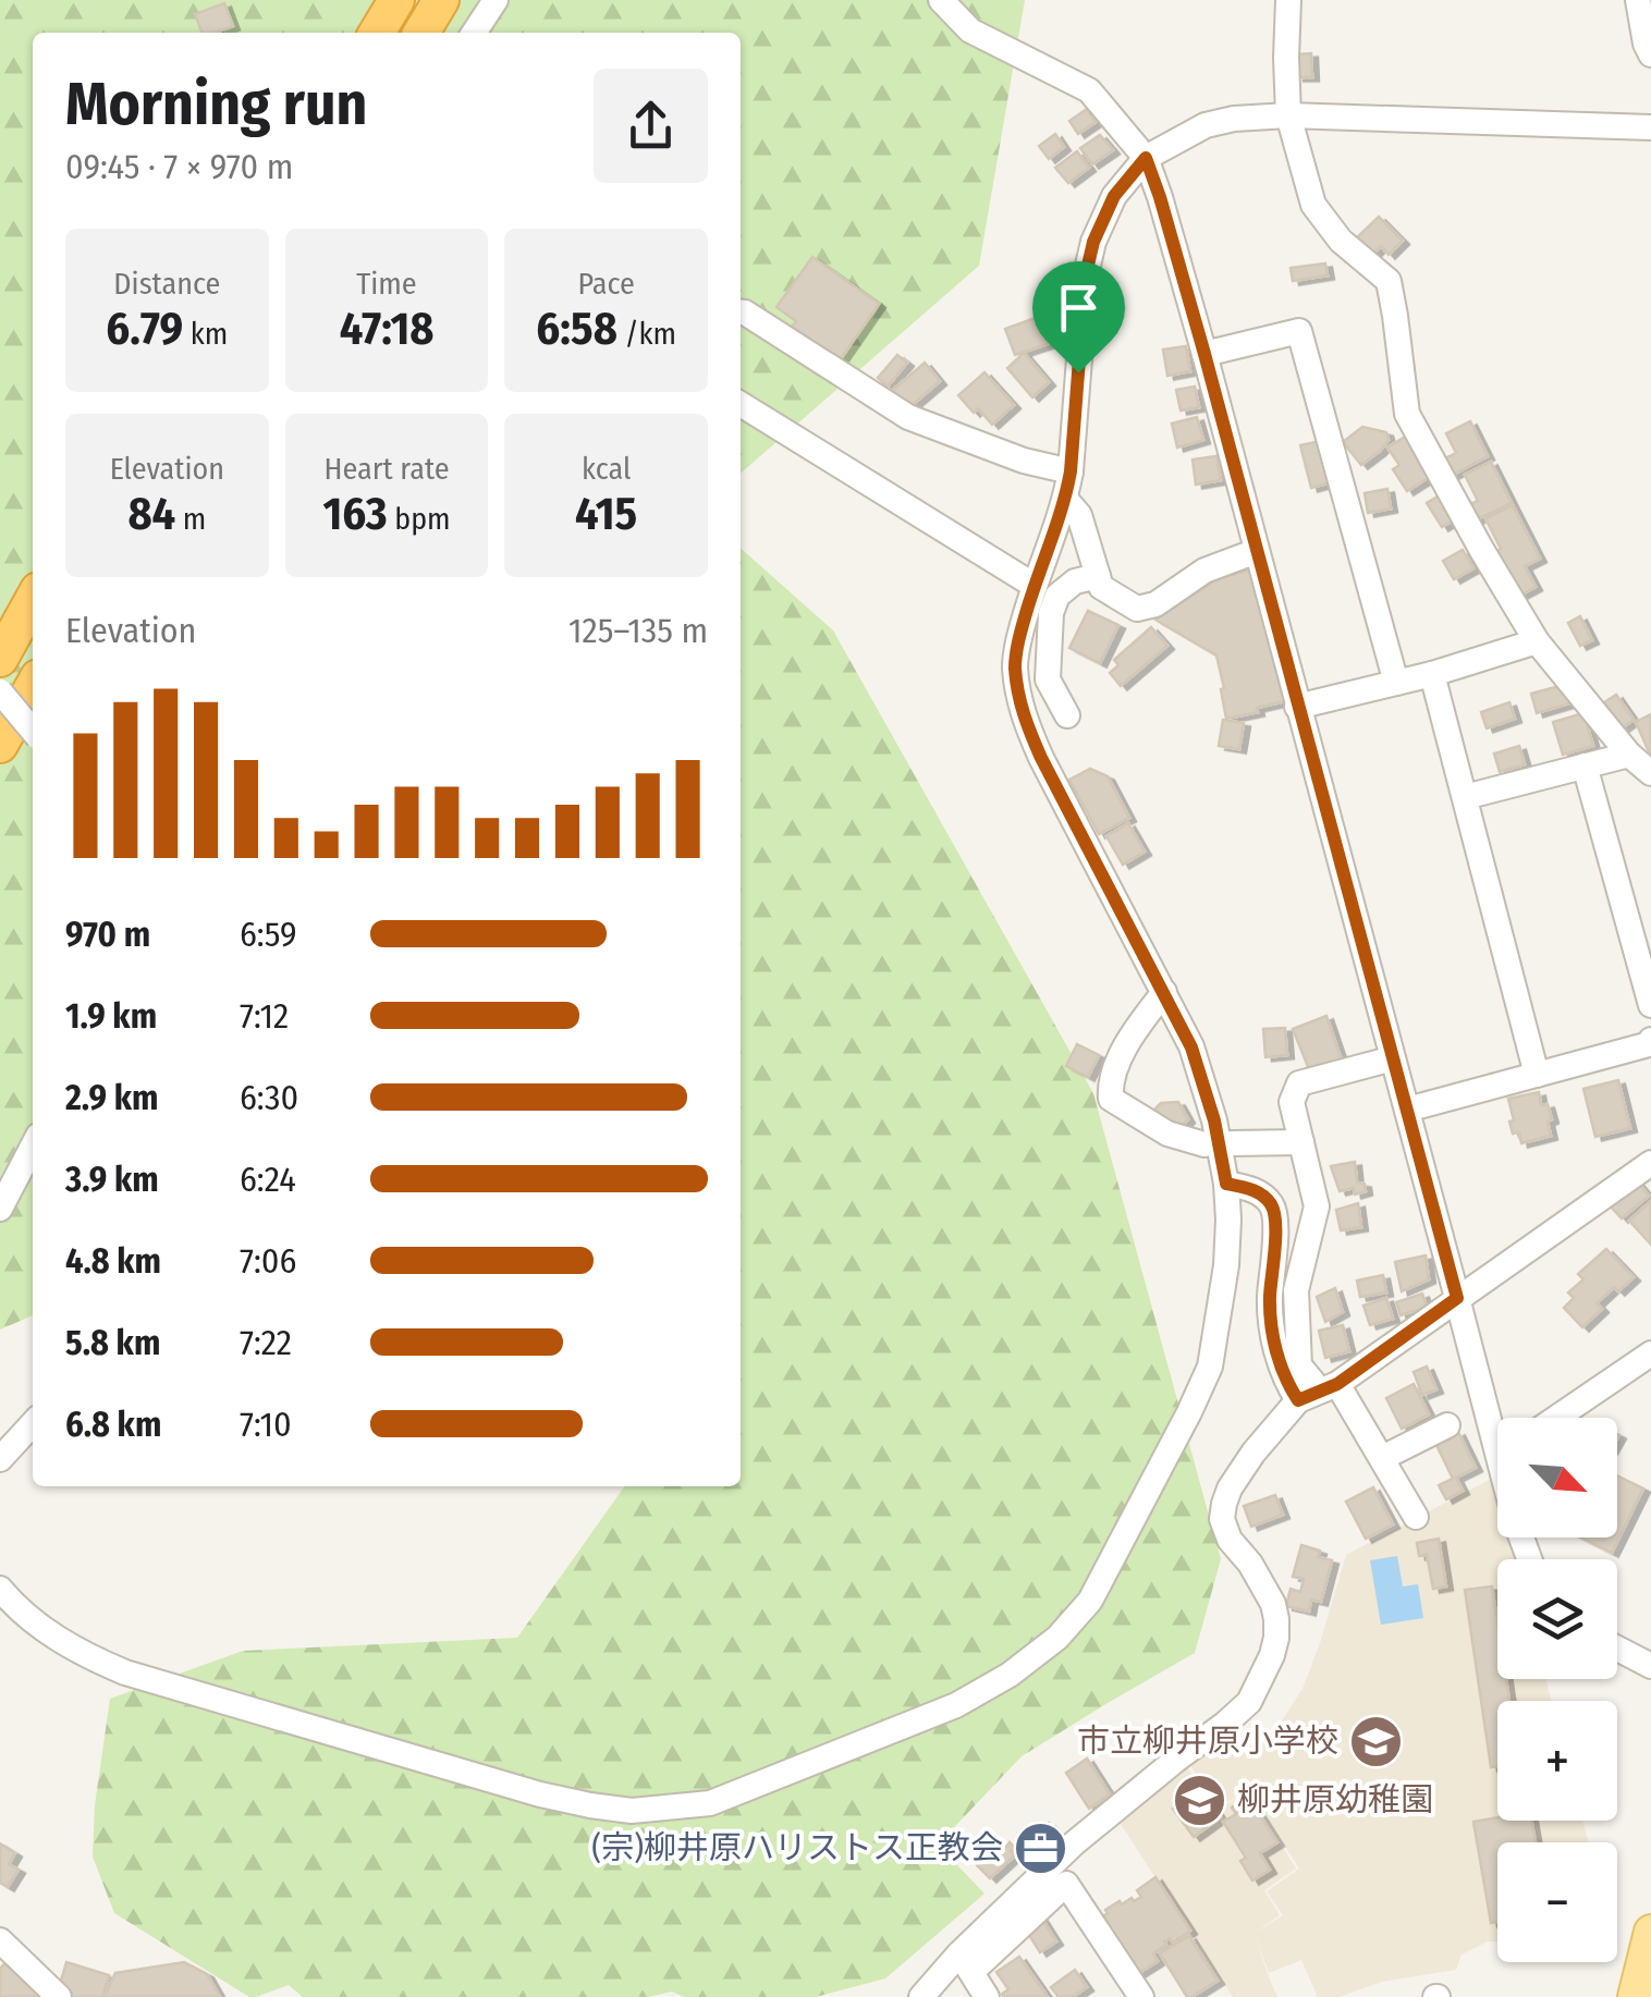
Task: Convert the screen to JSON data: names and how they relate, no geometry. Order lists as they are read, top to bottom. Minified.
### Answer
{"places":{"school or university":["市立柳井原小学校","柳井原幼稚園"],"office":["(宗)柳井原ハリストス正教会"]},"north":"bottom right","page":{"heading":["Morning run","09:45 · 7 × 970 m"],"stats":[["Distance","6.79 km"],["Time","47:18"],["Pace","6:58 /km"],["Elevation","84 m"],["Heart rate","163 bpm"],["kcal","415"]],"chart":["Elevation","125–135 m"],"list":[{"name":"970 m","note":"6:59"},{"name":"1.9 km","note":"7:12"},{"name":"2.9 km","note":"6:30"},{"name":"3.9 km","note":"6:24"},{"name":"4.8 km","note":"7:06"},{"name":"5.8 km","note":"7:22"},{"name":"6.8 km","note":"7:10"}],"map_buttons":["+","−"]}}
